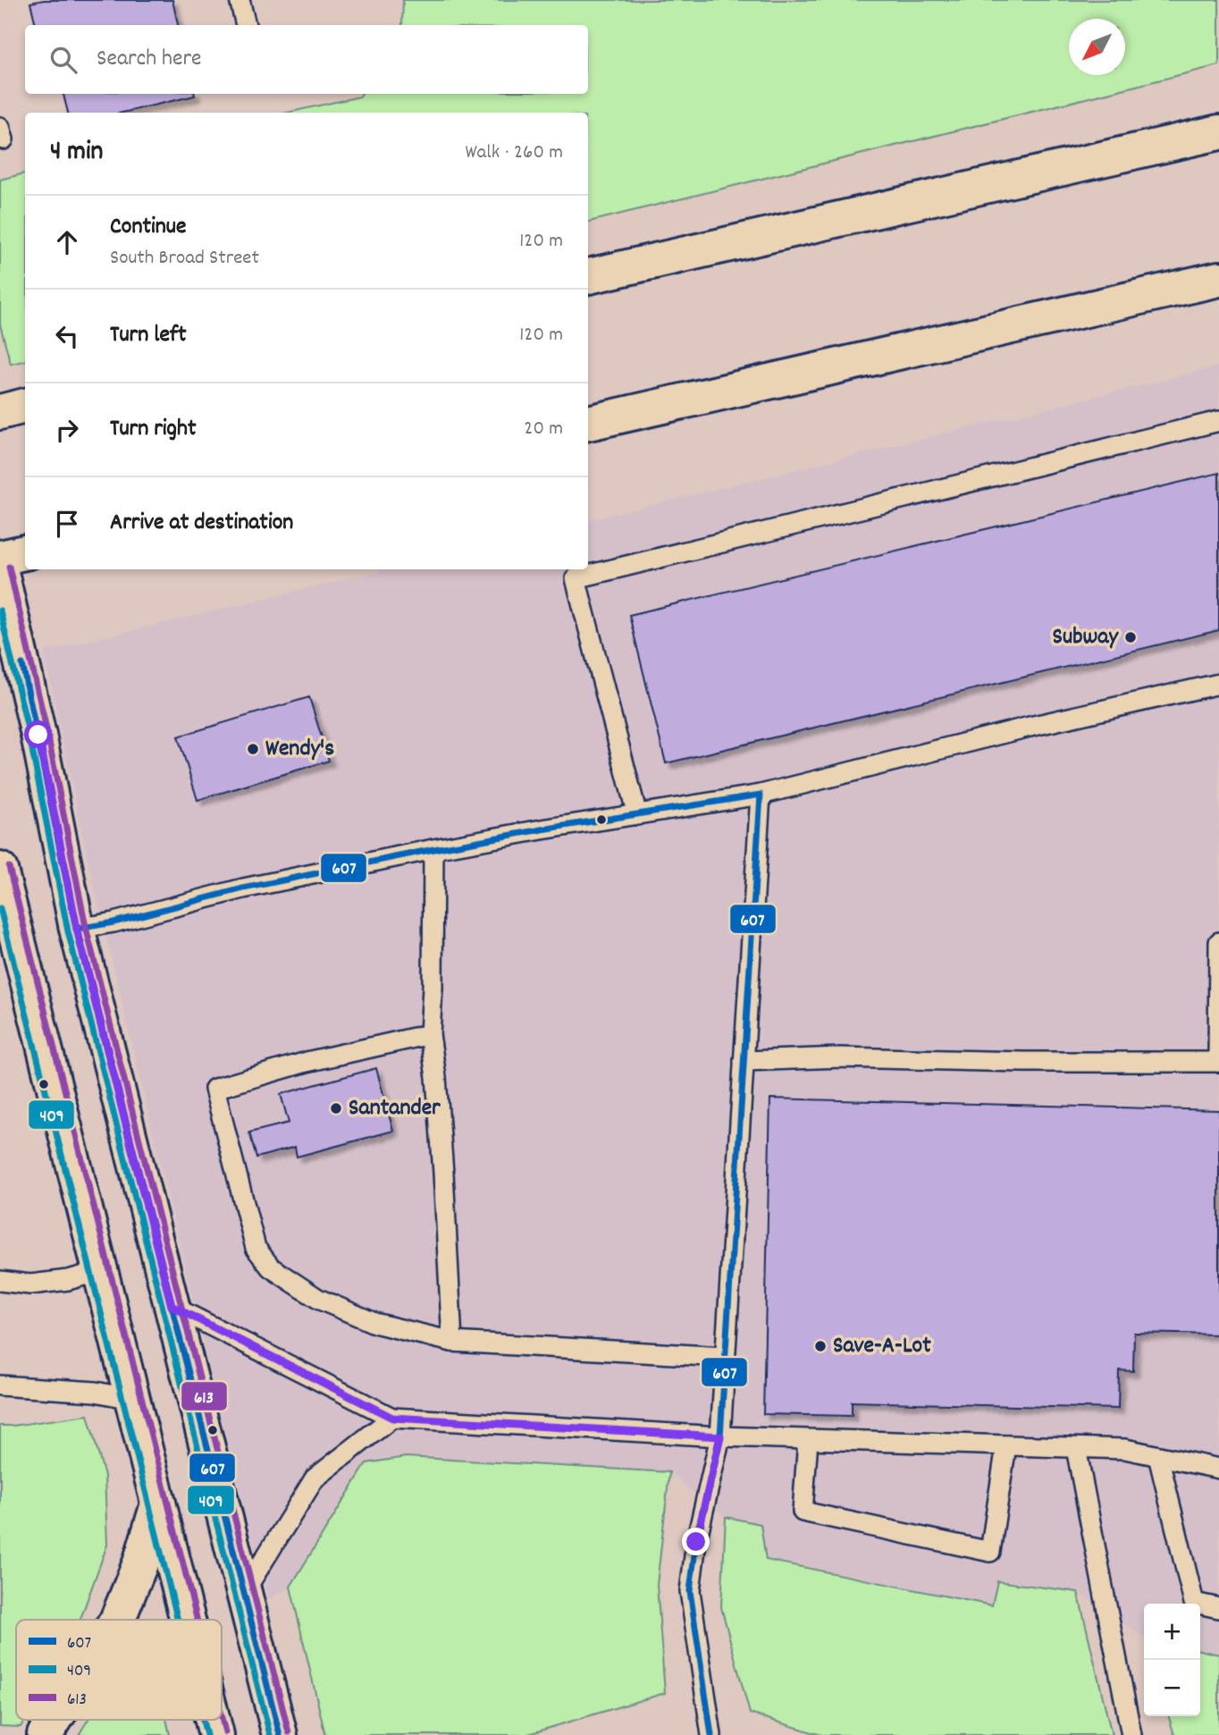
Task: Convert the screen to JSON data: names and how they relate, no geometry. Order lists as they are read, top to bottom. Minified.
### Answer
{"places":["Subway","Wendy's","Santander","Save-A-Lot"],"lines":["transit line 613","transit line 409","transit line 607"],"legend":["607","409","613"],"north":"bottom left","page":{"search":"Search here","heading":["4 min","Walk · 260 m"],"list":[["Continue","South Broad Street","120 m"],["Turn left","120 m"],["Turn right","20 m"],"Arrive at destination"],"map_buttons":["+","−"]}}
